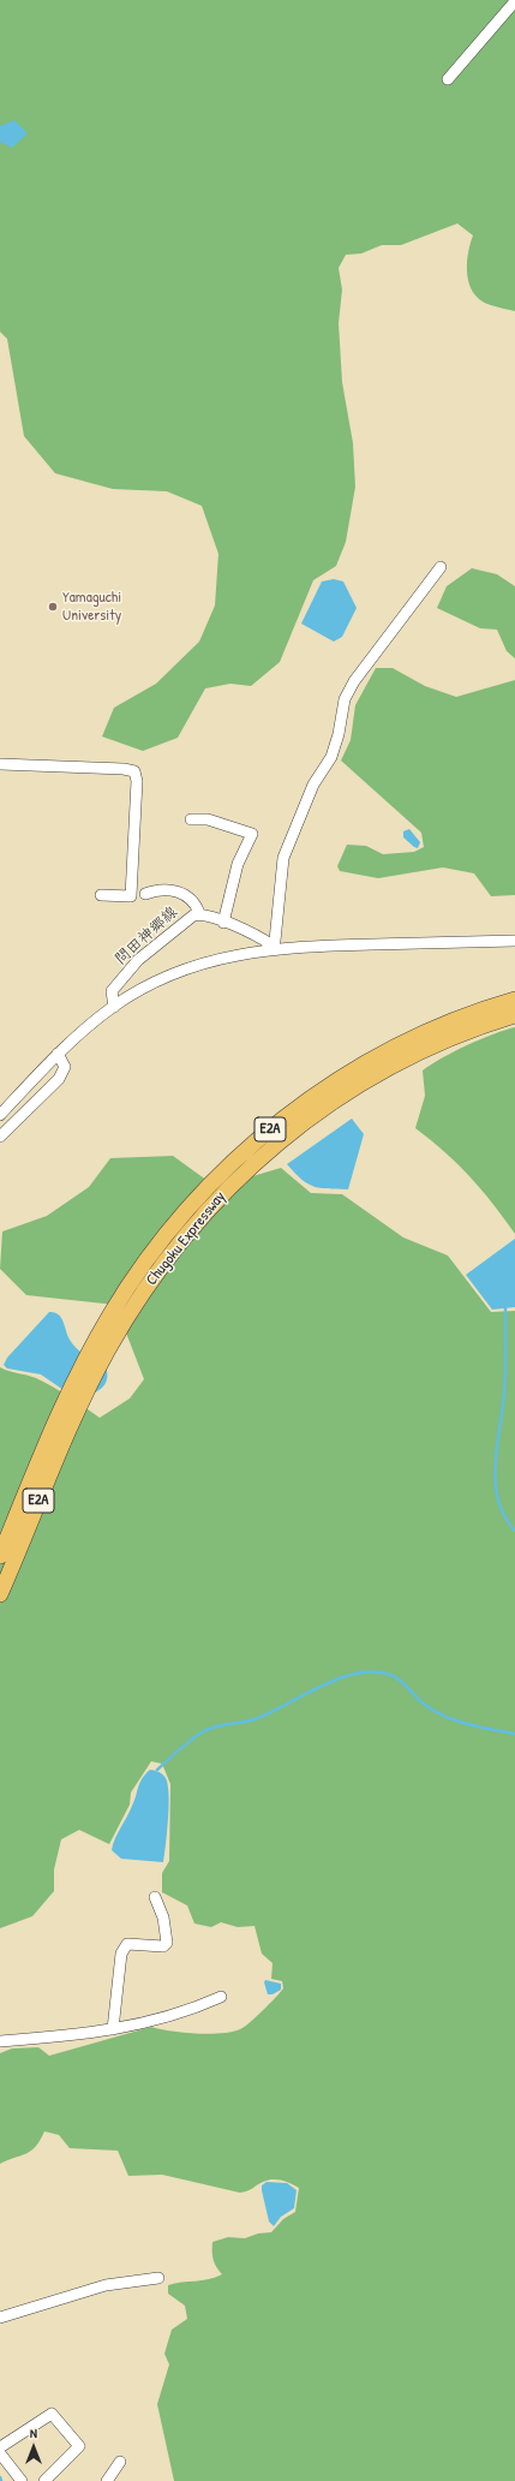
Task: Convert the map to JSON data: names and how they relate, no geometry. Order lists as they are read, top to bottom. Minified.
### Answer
{"streets":{"highway":["E2A","Chugoku Expressway"],"street":["問田神郷線"]},"places":["Yamaguchi University"],"north":"top"}
